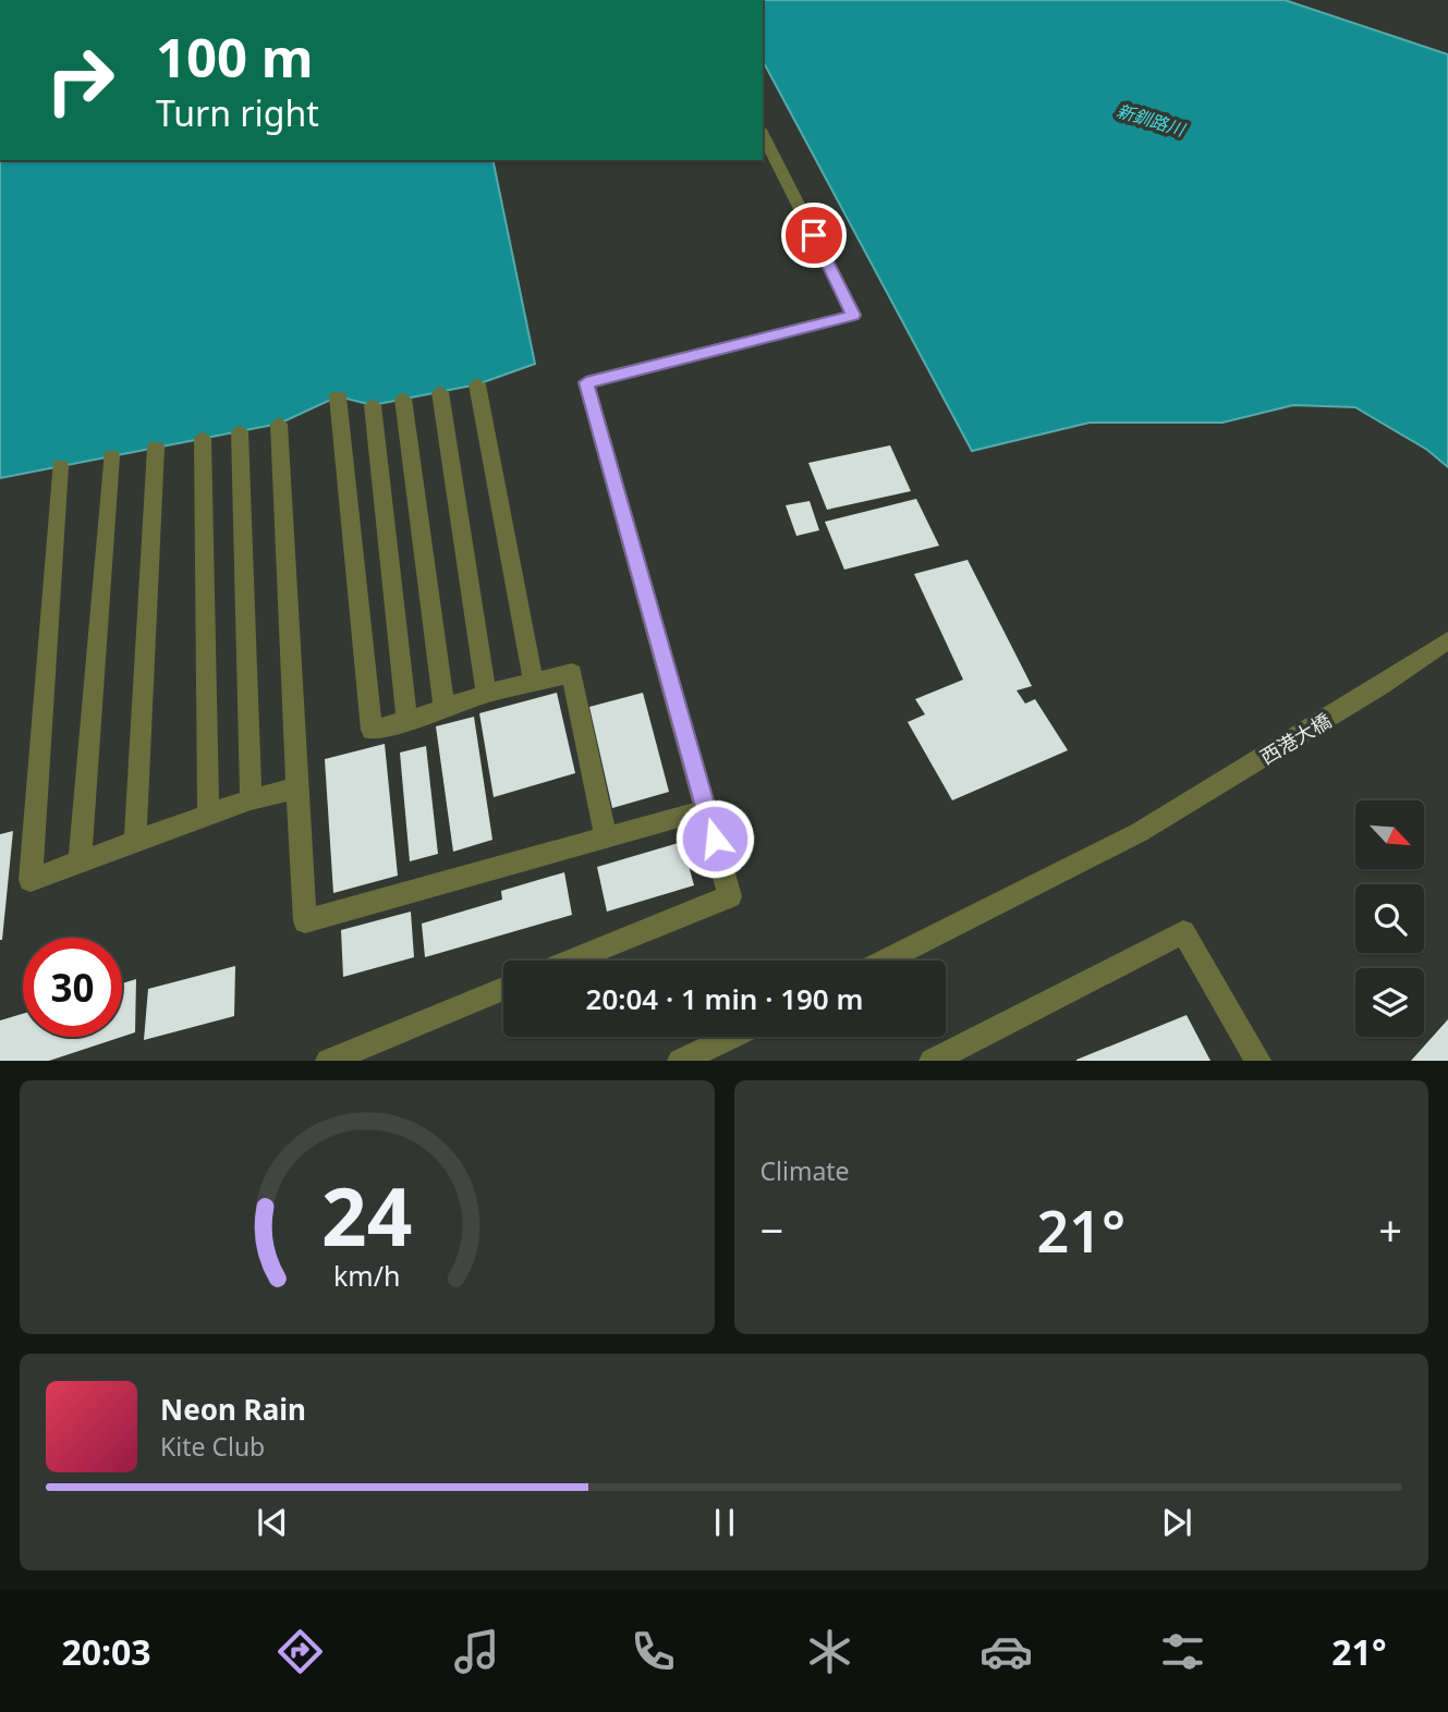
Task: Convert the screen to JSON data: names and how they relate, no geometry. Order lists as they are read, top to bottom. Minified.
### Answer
{"streets":{"street":["西港大橋"]},"water":["新釧路川"],"north":"bottom right","page":{"turn":["100 m","Turn right"],"limit":"30","trip":"20:04 · 1 min · 190 m","tile":"Climate","heat":["−","21°","+"],"song":["Neon Rain","Kite Club"],"tabs":["20:03","21°"],"gauge":["24","km/h"]}}
